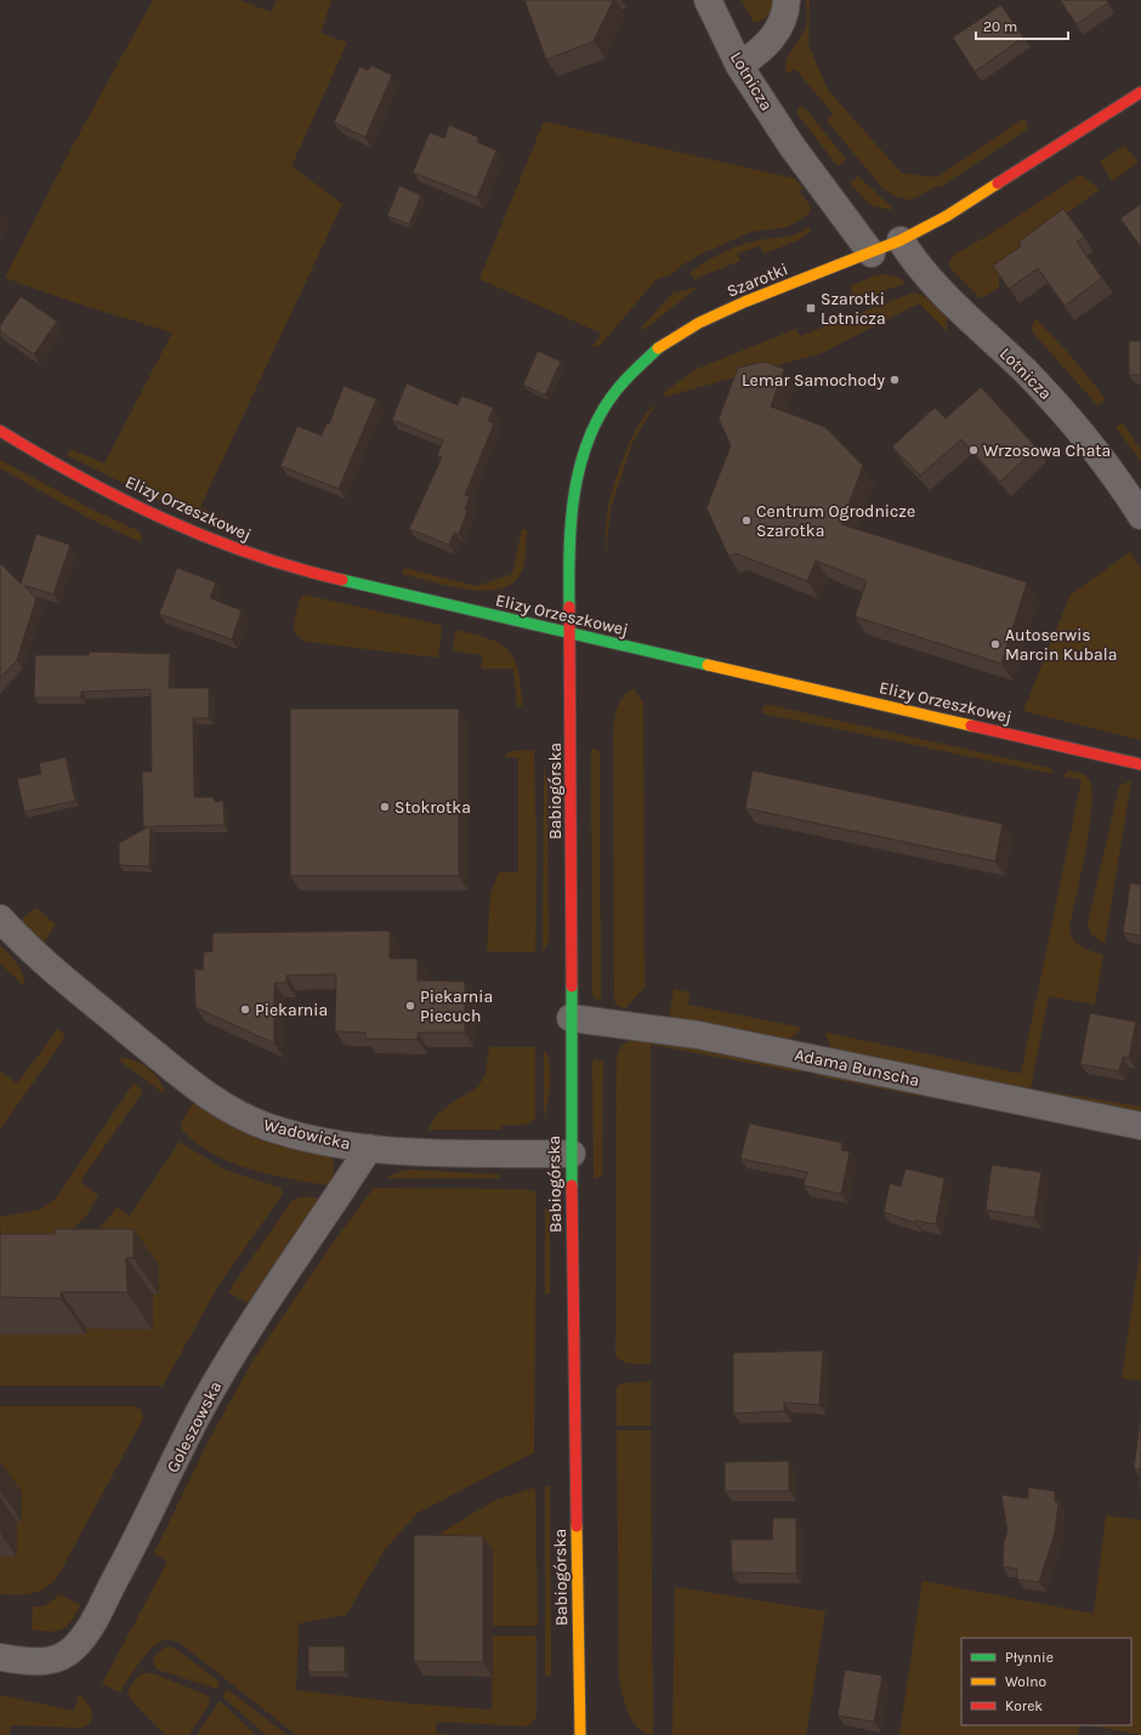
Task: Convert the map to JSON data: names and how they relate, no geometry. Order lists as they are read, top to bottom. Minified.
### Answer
{"streets":{"street":["Lotnicza","Szarotki","Elizy Orzeszkowej","Babiogórska","Adama Bunscha","Wadowicka","Goleszowska"]},"crossings":[["Lotnicza","Szarotki"],["Szarotki","Elizy Orzeszkowej"],["Szarotki","Babiogórska"],["Elizy Orzeszkowej","Babiogórska"],["Babiogórska","Adama Bunscha"],["Babiogórska","Wadowicka"],["Wadowicka","Goleszowska"]],"places":{"transit":["Szarotki Lotnicza"],"other":["Lemar Samochody","Wrzosowa Chata","Centrum Ogrodnicze Szarotka","Autoserwis Marcin Kubala","Stokrotka","Piekarnia Piecuch","Piekarnia"]},"legend":["Płynnie","Wolno","Korek"],"scale_bar":"20 m"}
